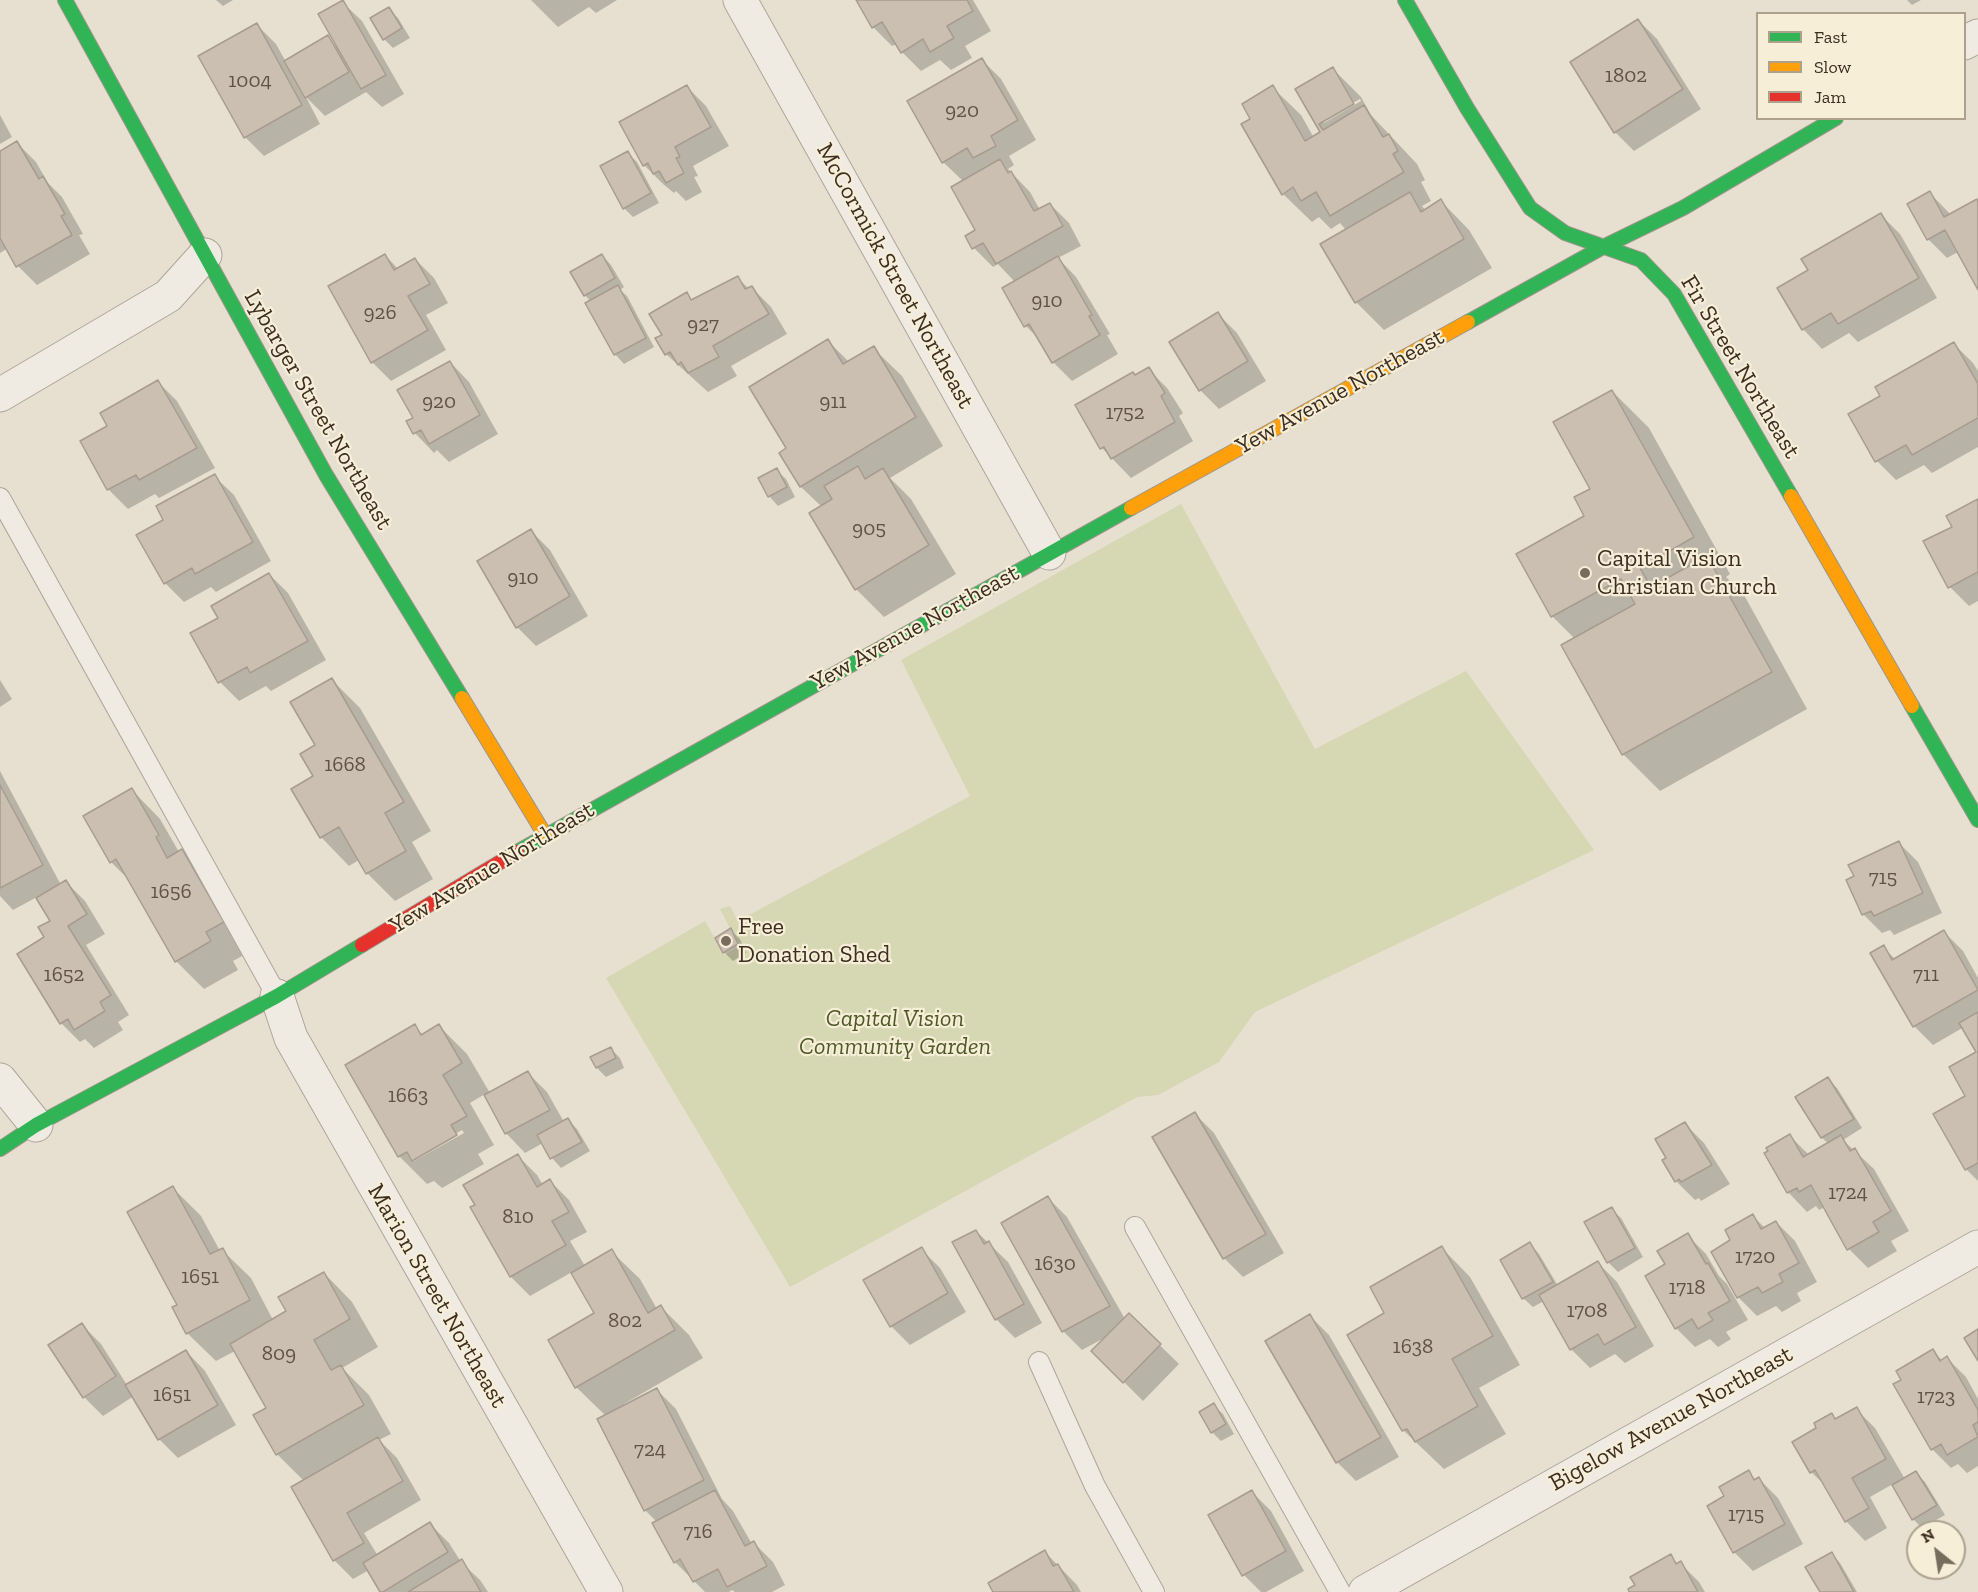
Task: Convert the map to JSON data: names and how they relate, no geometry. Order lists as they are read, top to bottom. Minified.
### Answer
{"streets":{"street":["McCormick Street Northeast","Fir Street Northeast","Yew Avenue Northeast","Lybarger Street Northeast","Marion Street Northeast","Bigelow Avenue Northeast"]},"crossings":[["McCormick Street Northeast","Yew Avenue Northeast"],["Fir Street Northeast","Yew Avenue Northeast"],["Yew Avenue Northeast","Lybarger Street Northeast"],["Yew Avenue Northeast","Marion Street Northeast"]],"parks":["Capital Vision Community Garden"],"places":["Capital Vision Christian Church","Free Donation Shed"],"house_numbers":["1802","1004","920","910","926","927","920","911","1752","905","910","1668","715","1656","1652","711","1663","1724","810","1720","1630","1651","1718","1708","802","1638","809","1651","1723","724","1715","716"],"legend":["Fast","Slow","Jam"],"north":"top left"}
